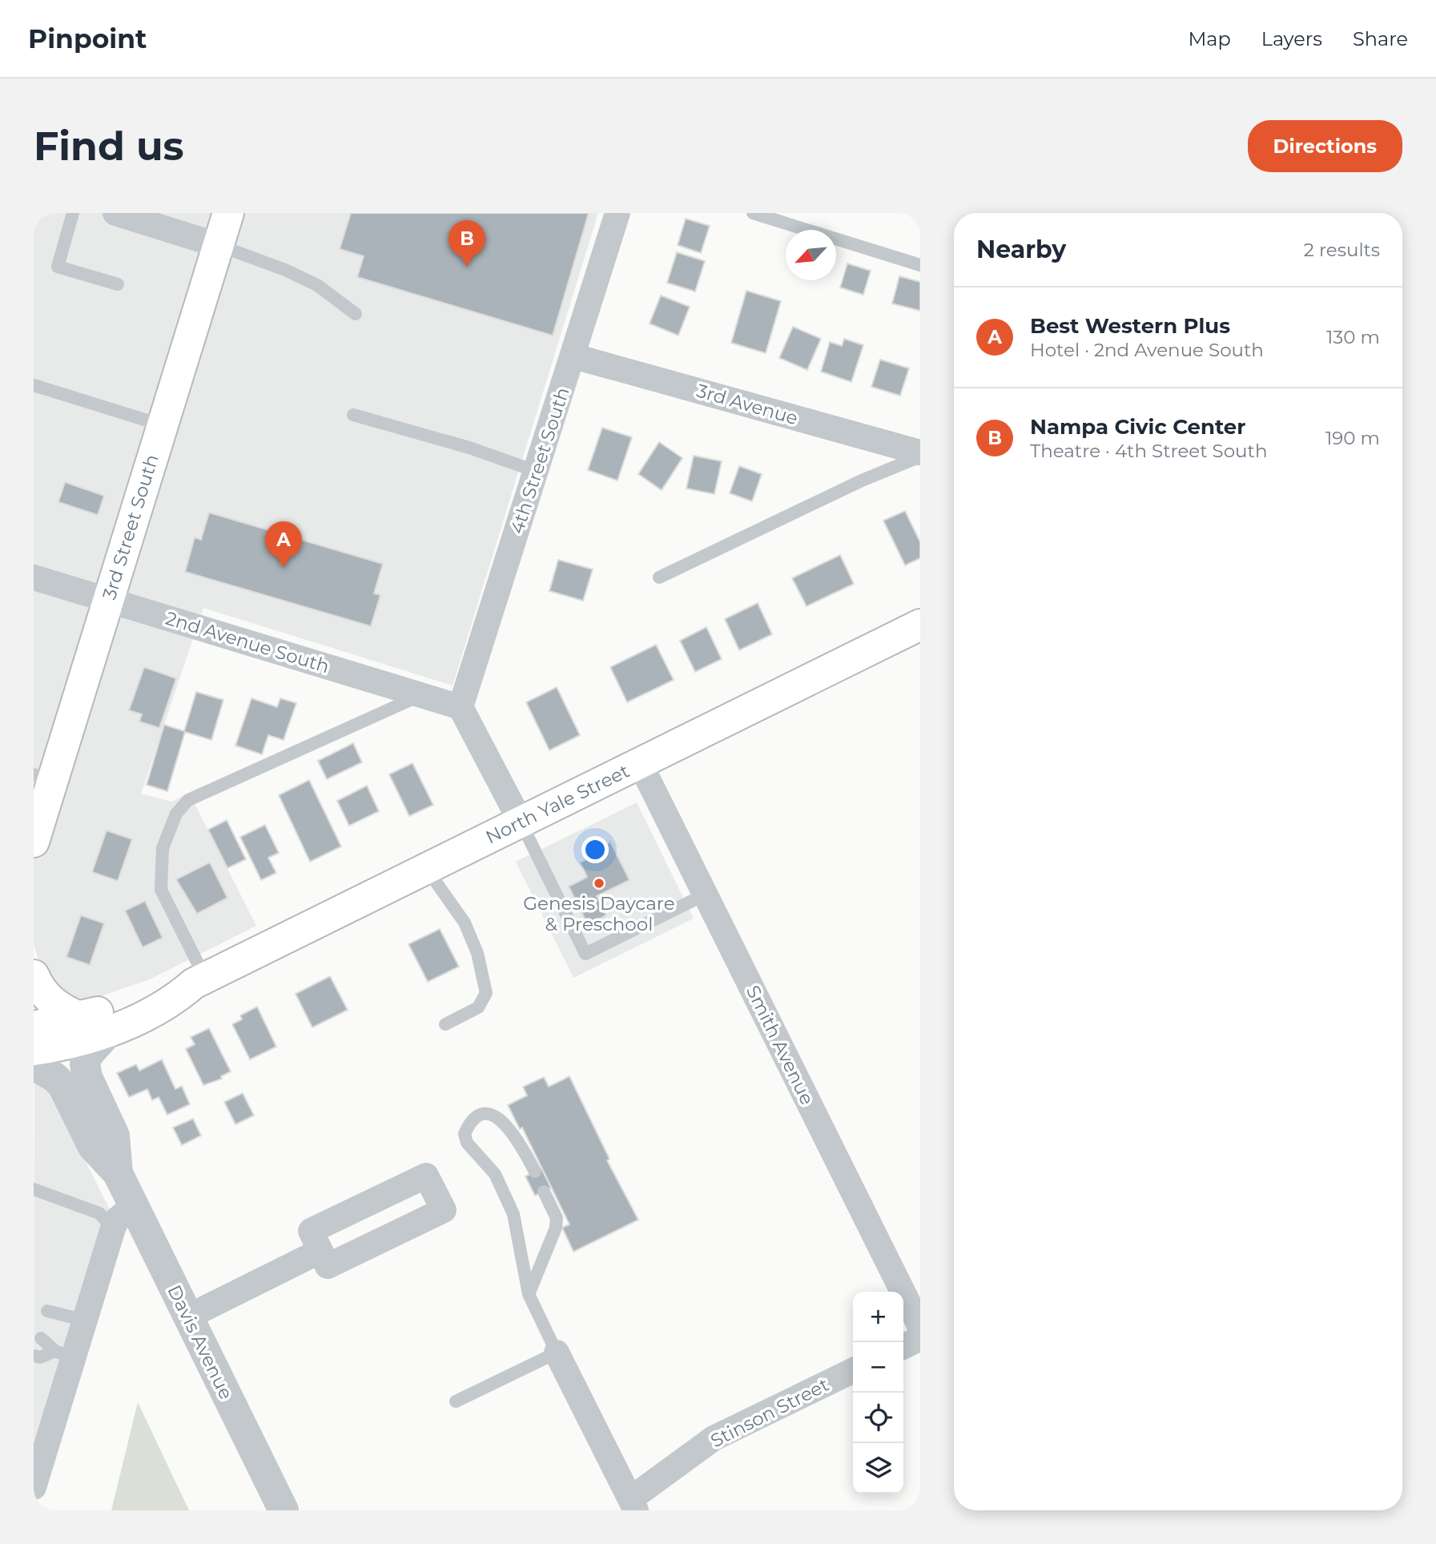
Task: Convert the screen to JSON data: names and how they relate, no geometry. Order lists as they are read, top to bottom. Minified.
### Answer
{"streets":{"main road":["3rd Street South","North Yale Street"],"street":["3rd Avenue","4th Street South","2nd Avenue South","Smith Avenue","Davis Avenue","Stinson Street"]},"crossings":[["3rd Avenue","4th Street South"],["4th Street South","2nd Avenue South"],["3rd Street South","2nd Avenue South"],["North Yale Street","Smith Avenue"],["North Yale Street","Davis Avenue"]],"places":["Genesis Daycare & Preschool"],"north":"bottom left","page":{"header":"Pinpoint","nav":["Map","Layers","Share"],"buttons":"Directions","title":"Find us","heading":["Nearby","2 results"],"pins":["B","A"],"list":[{"mark":"A","name":"Best Western Plus","note":"Hotel · 2nd Avenue South","value":"130 m"},{"mark":"B","name":"Nampa Civic Center","note":"Theatre · 4th Street South","value":"190 m"}],"map_buttons":["+","−"]}}
